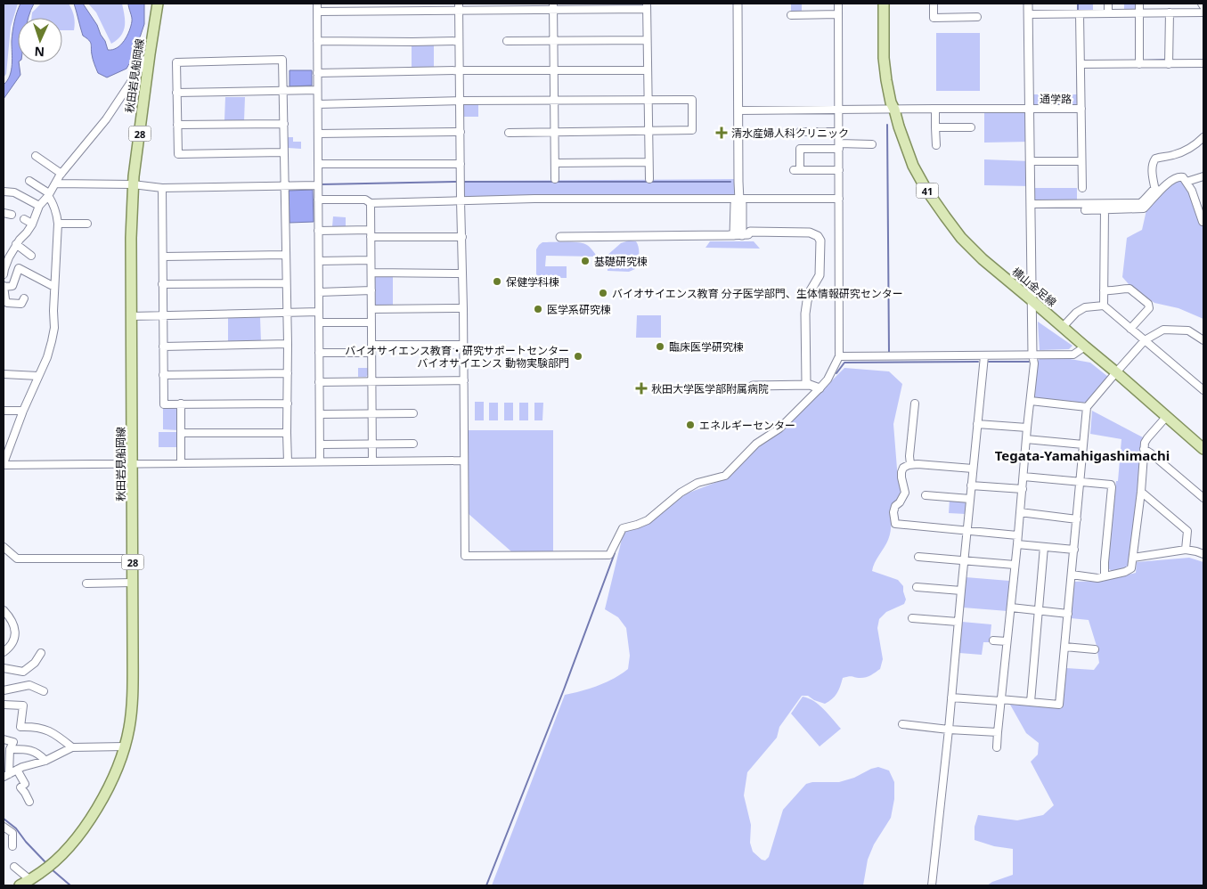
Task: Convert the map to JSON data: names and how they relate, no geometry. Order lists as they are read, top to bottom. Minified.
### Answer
{"streets":{"main road":["秋田岩見船岡線","28","41","横山金足線"],"street":["通学路"]},"crossings":[["通学路","横山金足線"]],"districts":["Tegata-Yamahigashimachi"],"places":{"health":["清水産婦人科クリニック","秋田大学医学部附属病院"],"other":["基礎研究棟","保健学科棟","バイオサイエンス教育 分子医学部門、生体情報研究センター","医学系研究棟","臨床医学研究棟","バイオサイエンス教育・研究サポートセンター バイオサイエンス 動物実験部門","エネルギーセンター"]},"north":"bottom"}
